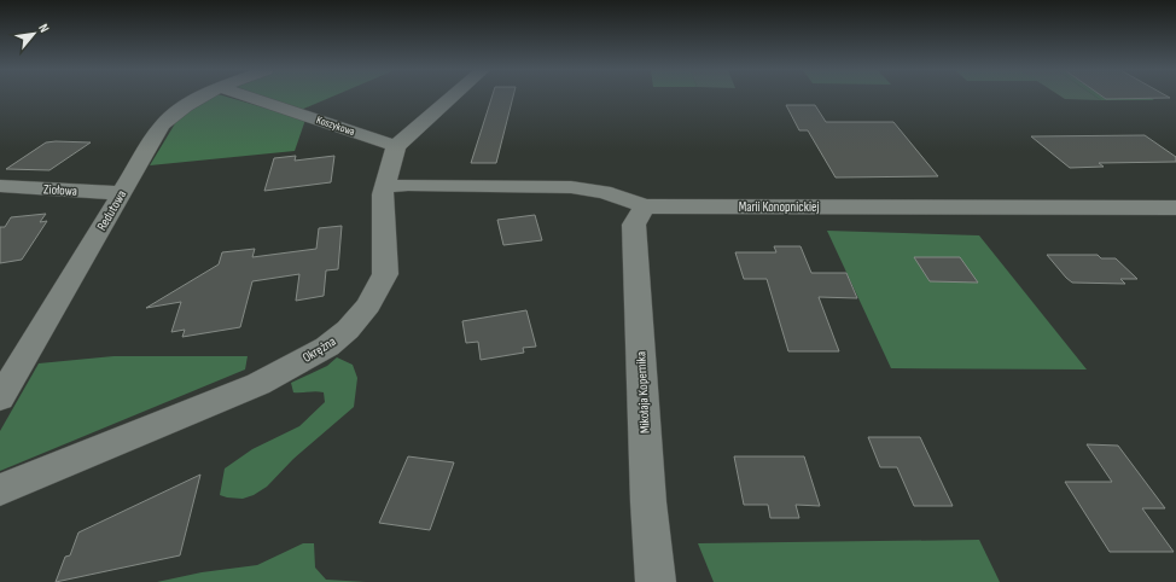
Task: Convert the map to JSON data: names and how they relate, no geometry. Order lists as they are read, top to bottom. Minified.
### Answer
{"streets":{"street":["Koszykowa","Ziołowa","Marii Konopnickiej","Redutowa","Okrężna","Mikołaja Kopernika"]},"crossings":[["Koszykowa","Okrężna"],["Ziołowa","Redutowa"],["Marii Konopnickiej","Okrężna"],["Marii Konopnickiej","Mikołaja Kopernika"]],"north":"top right"}
